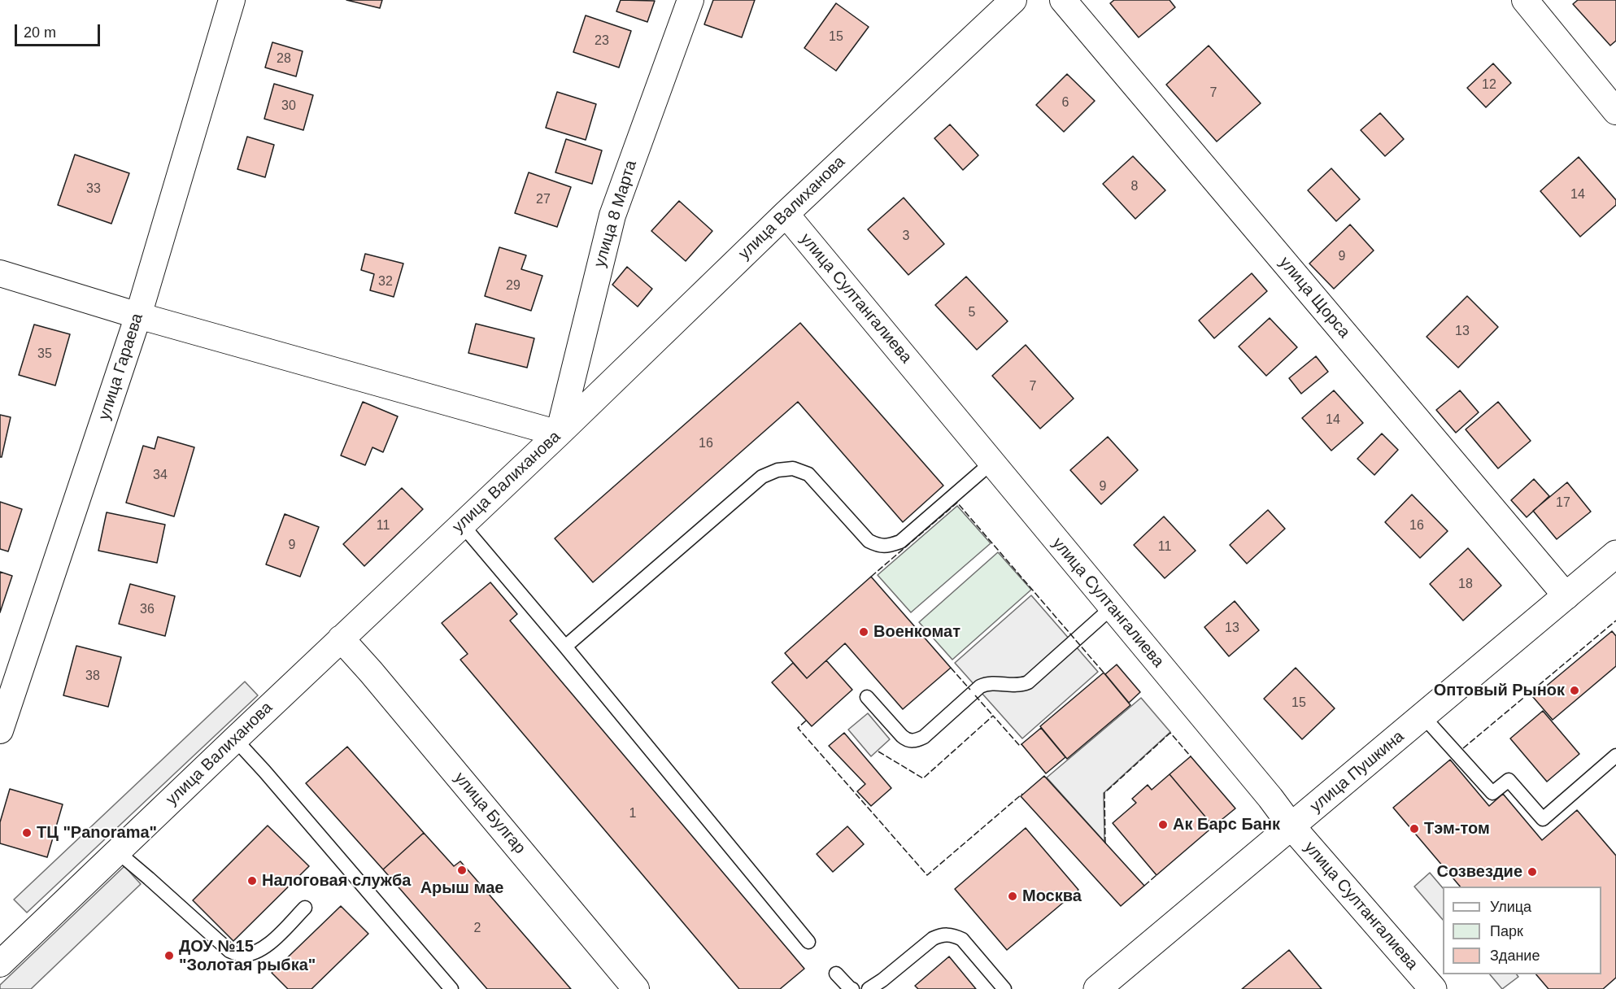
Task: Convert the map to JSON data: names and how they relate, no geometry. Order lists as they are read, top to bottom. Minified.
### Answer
{"streets":{"main road":["улица Султангалиева","улица Пушкина"],"street":["улица Валиханова","улица 8 Марта","улица Щорса","улица Гараева","улица Булгар"]},"crossings":[["улица Валиханова","улица 8 Марта"],["улица Валиханова","улица Султангалиева"],["улица Валиханова","улица Булгар"],["улица Щорса","улица Пушкина"],["улица Султангалиева","улица Пушкина"]],"places":["Военкомат","Оптовый Рынок","Ак Барс Банк","Тэм-том","ТЦ \"Panorama\"","Арыш мае","Созвездие","Налоговая служба","Москва","ДОУ №15 \"Золотая рыбка\""],"house_numbers":["15","23","28","12","7","6","30","8","33","14","27","3","9","32","29","5","13","35","7","14","16","34","9","17","11","16","9","11","18","36","13","38","15","1","2"],"legend":["Улица","Парк","Здание"],"scale_bar":"20 m"}
